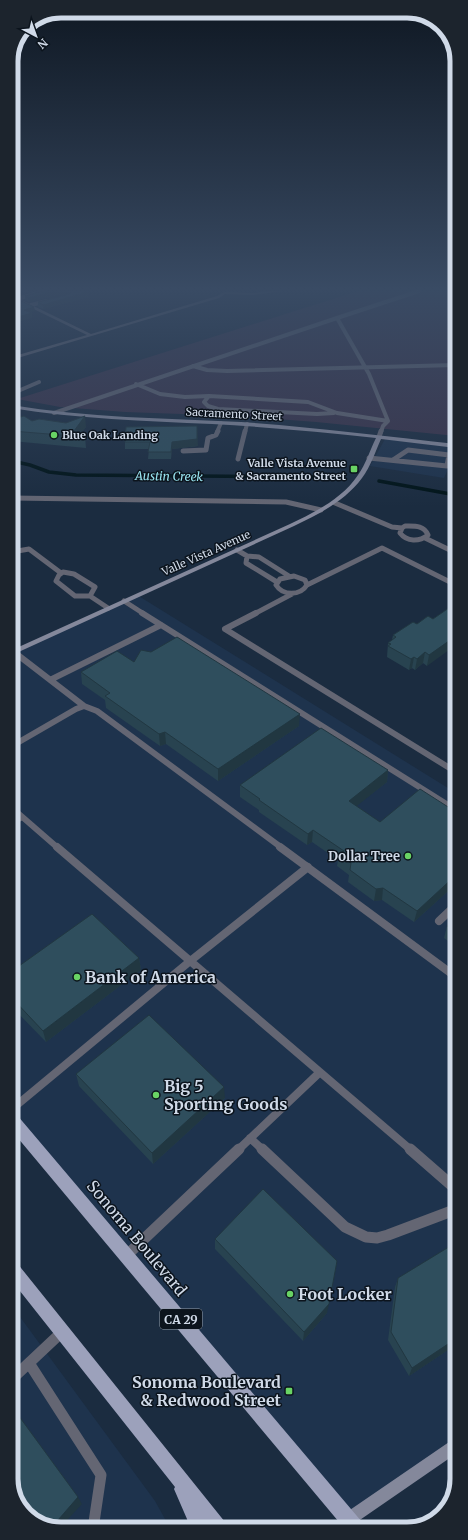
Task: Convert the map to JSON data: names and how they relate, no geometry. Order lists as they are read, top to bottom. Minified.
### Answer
{"streets":{"main road":["Sacramento Street","Valle Vista Avenue","Sonoma Boulevard","CA 29"]},"crossings":[["Sacramento Street","Valle Vista Avenue"]],"water":["Austin Creek"],"places":{"other":["Blue Oak Landing","Dollar Tree","Bank of America","Big 5 Sporting Goods","Foot Locker"],"transit":["Valle Vista Avenue & Sacramento Street","Sonoma Boulevard & Redwood Street"]},"north":"bottom right"}
